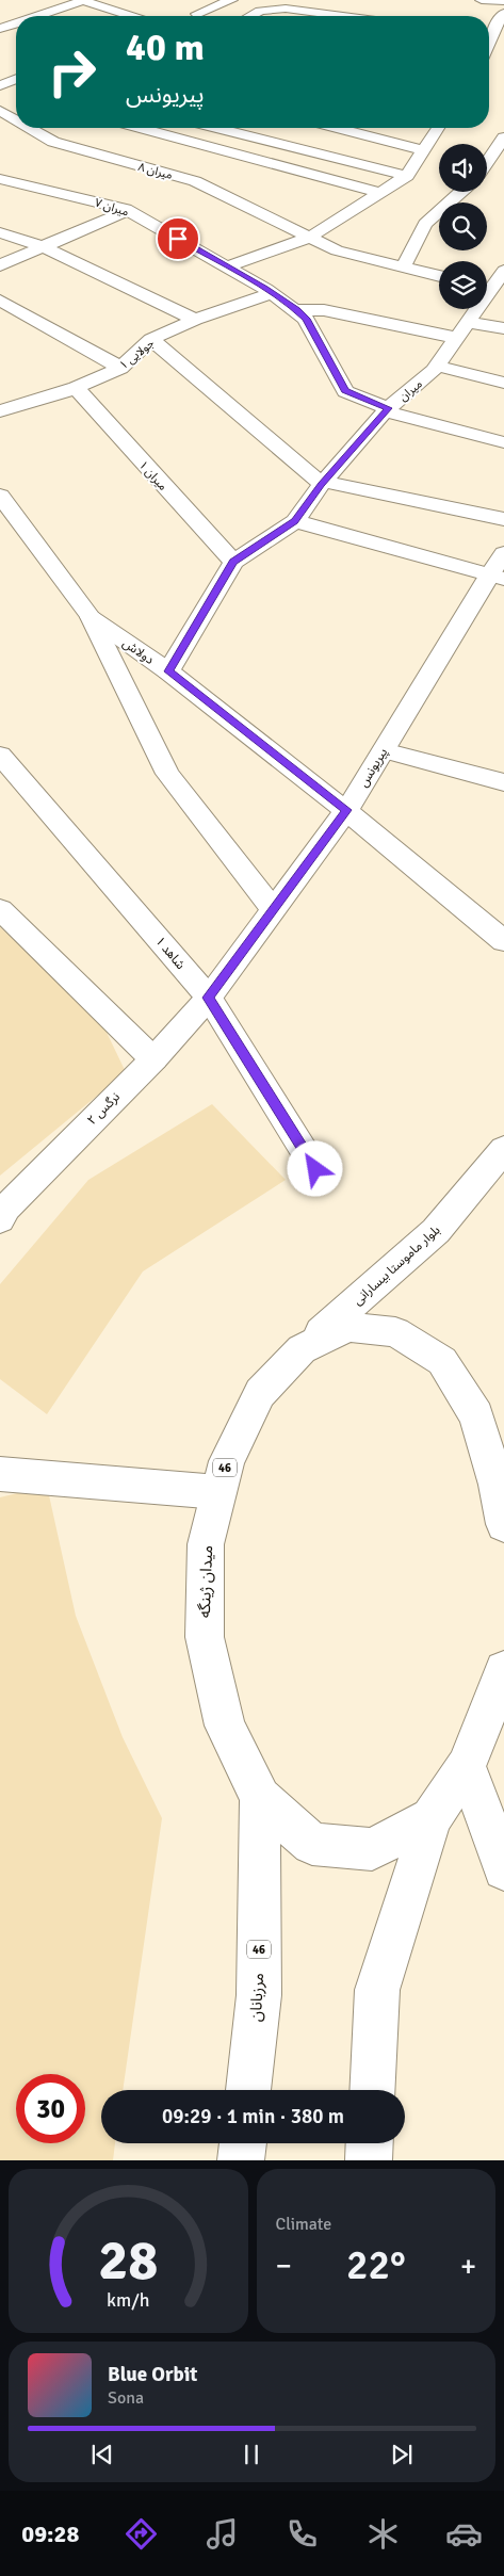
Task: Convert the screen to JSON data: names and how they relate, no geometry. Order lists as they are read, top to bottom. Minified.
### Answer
{"streets":{"street":["میران ۸","میران ۷","جولایی ۱","میران","میران ۱","دولاش","پیریونس","شاهد ۱","نرگس ۲","بلوار ماموستا بیسارانی","46","میدان ژینگه","مرزبانان"]},"crossings":[["میران ۷","جولایی ۱"],["میران ۷","میران"],["جولایی ۱","میران ۱"],["میران","میران ۱"],["میران","دولاش"],["دولاش","پیریونس"],["پیریونس","شاهد ۱"],["پیریونس","نرگس ۲"],["شاهد ۱","نرگس ۲"],["بلوار ماموستا بیسارانی","میدان ژینگه"],["46","میدان ژینگه"],["میدان ژینگه","مرزبانان"]],"page":{"turn":["40 m","پیریونس"],"limit":"30","trip":"09:29 · 1 min · 380 m","tile":"Climate","heat":["−","22°","+"],"song":["Blue Orbit","Sona"],"tabs":"09:28","gauge":["28","km/h"]}}
